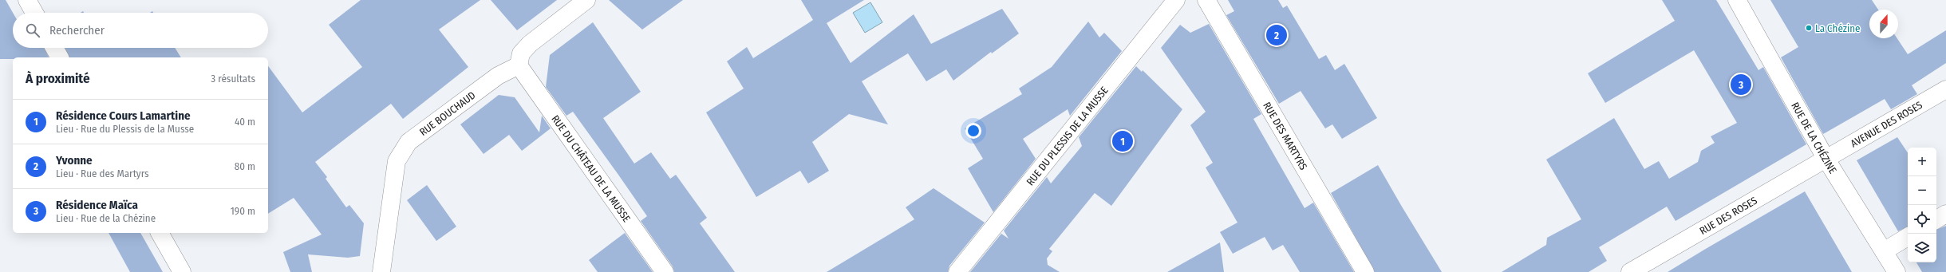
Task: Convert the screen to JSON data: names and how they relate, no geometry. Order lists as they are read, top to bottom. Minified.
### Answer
{"streets":{"street":["RUE BOUCHAUD","AVENUE DES ROSES","RUE DU PLESSIS DE LA MUSSE","RUE DES MARTYRS","RUE DE LA CHÉZINE","RUE DU CHÂTEAU DE LA MUSSE","RUE DES ROSES"]},"crossings":[["RUE BOUCHAUD","RUE DU CHÂTEAU DE LA MUSSE"],["AVENUE DES ROSES","RUE DE LA CHÉZINE"],["AVENUE DES ROSES","RUE DES ROSES"],["RUE DE LA CHÉZINE","RUE DES ROSES"]],"places":["La Chézine"],"north":"top","page":{"search":"Rechercher","pins":["2","3","1"],"heading":["À proximité","3 résultats"],"list":[{"mark":"1","name":"Résidence Cours Lamartine","note":"Lieu · Rue du Plessis de la Musse","value":"40 m"},{"mark":"2","name":"Yvonne","note":"Lieu · Rue des Martyrs","value":"80 m"},{"mark":"3","name":"Résidence Maïca","note":"Lieu · Rue de la Chézine","value":"190 m"}],"map_buttons":["+","−"]}}
